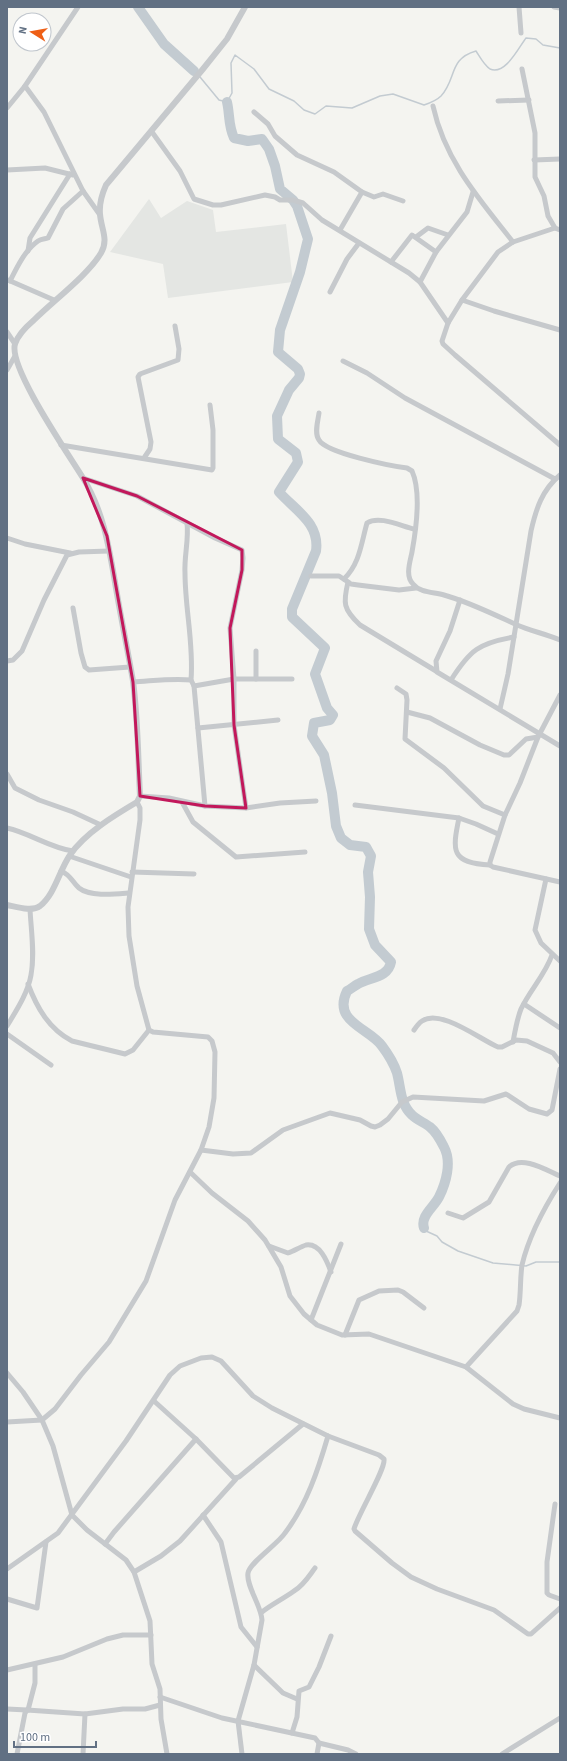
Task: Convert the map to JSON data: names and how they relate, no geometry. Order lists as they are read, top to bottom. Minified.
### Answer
{"scale_bar":"100 m","north":"left"}
